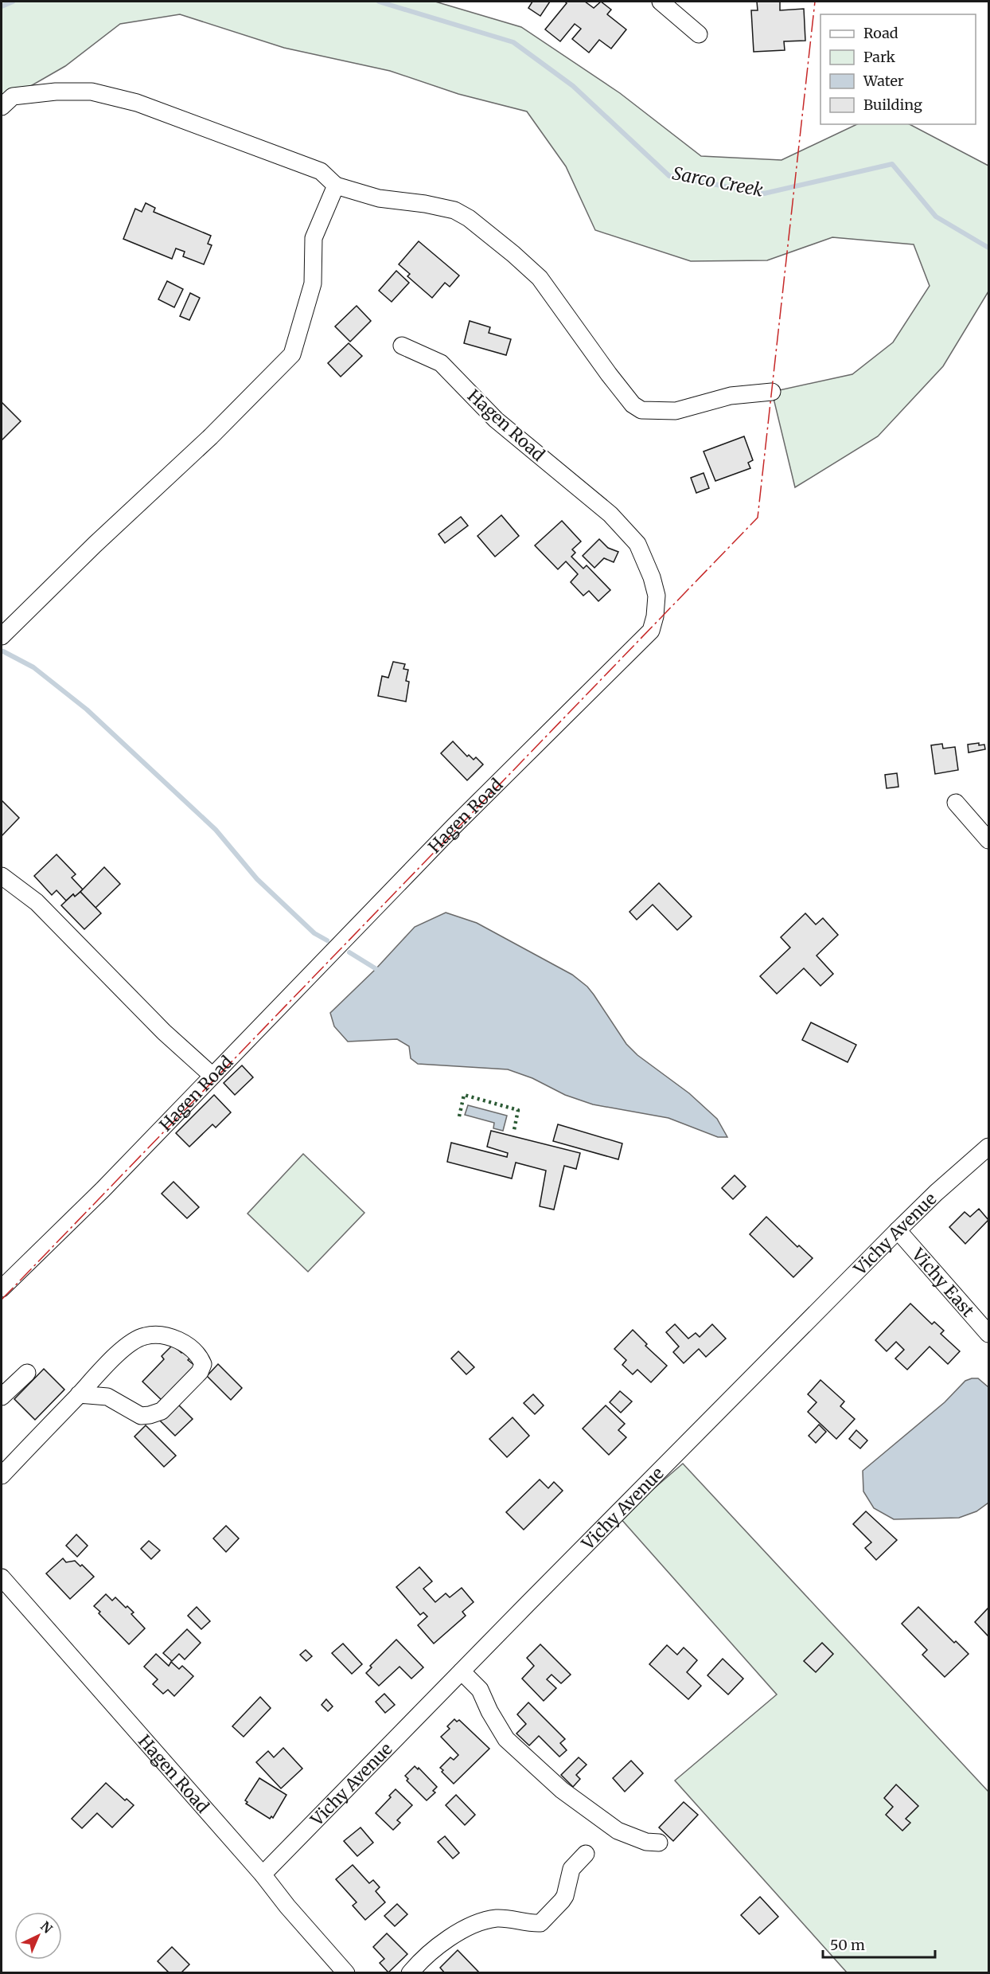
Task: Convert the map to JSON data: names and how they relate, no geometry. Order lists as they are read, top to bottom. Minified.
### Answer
{"streets":{"street":["Hagen Road","Vichy Avenue","Vichy East"]},"crossings":[["Hagen Road","Vichy Avenue"],["Vichy Avenue","Vichy East"]],"water":["Sarco Creek"],"legend":["Road","Park","Water","Building"],"scale_bar":"50 m","north":"top right"}
